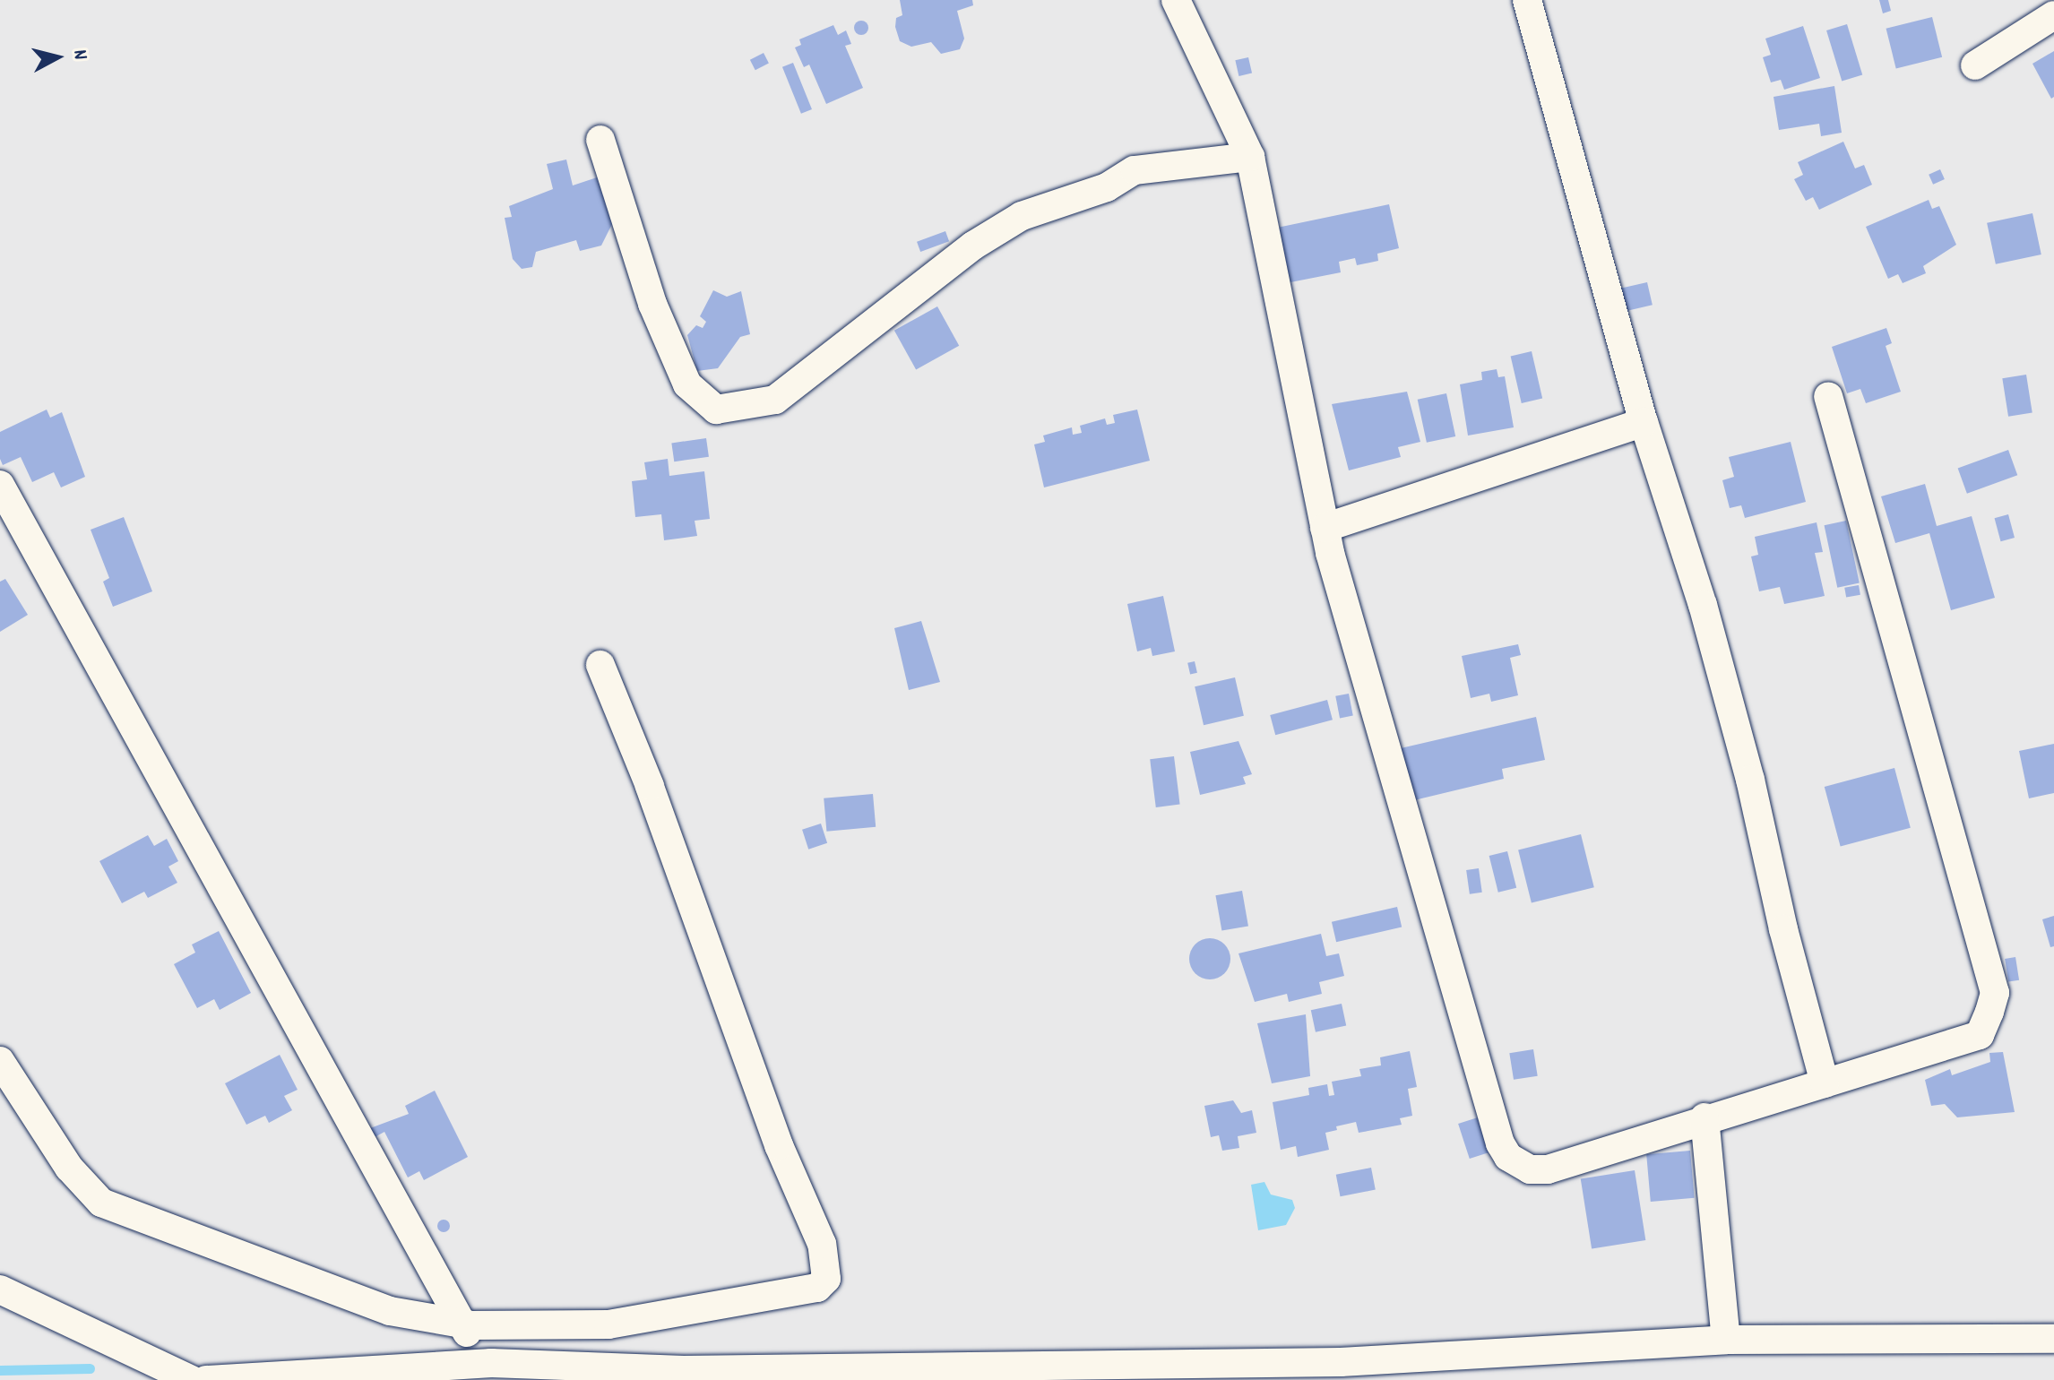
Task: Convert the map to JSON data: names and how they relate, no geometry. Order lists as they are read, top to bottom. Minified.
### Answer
{"north":"right"}
